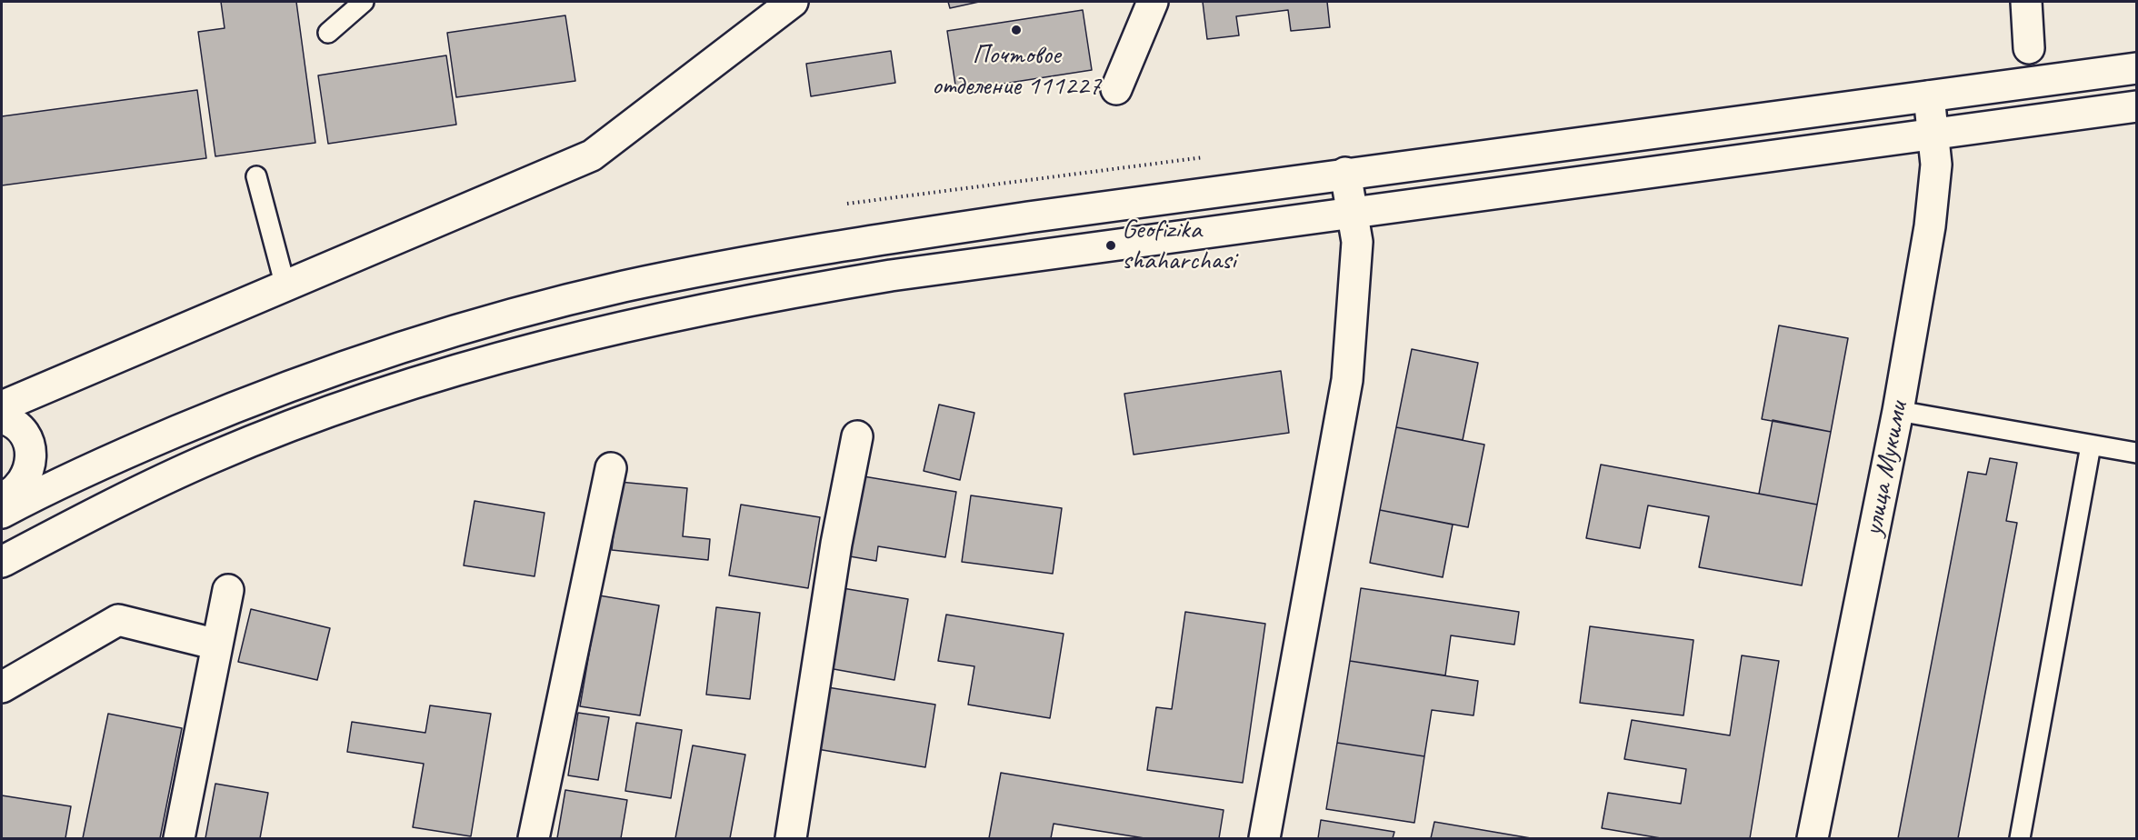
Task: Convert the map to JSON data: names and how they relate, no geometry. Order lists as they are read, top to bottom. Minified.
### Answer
{"streets":{"main road":["улица Мукими"]},"places":["Почтовое отделение 111227","Geofizika shaharchasi"]}
